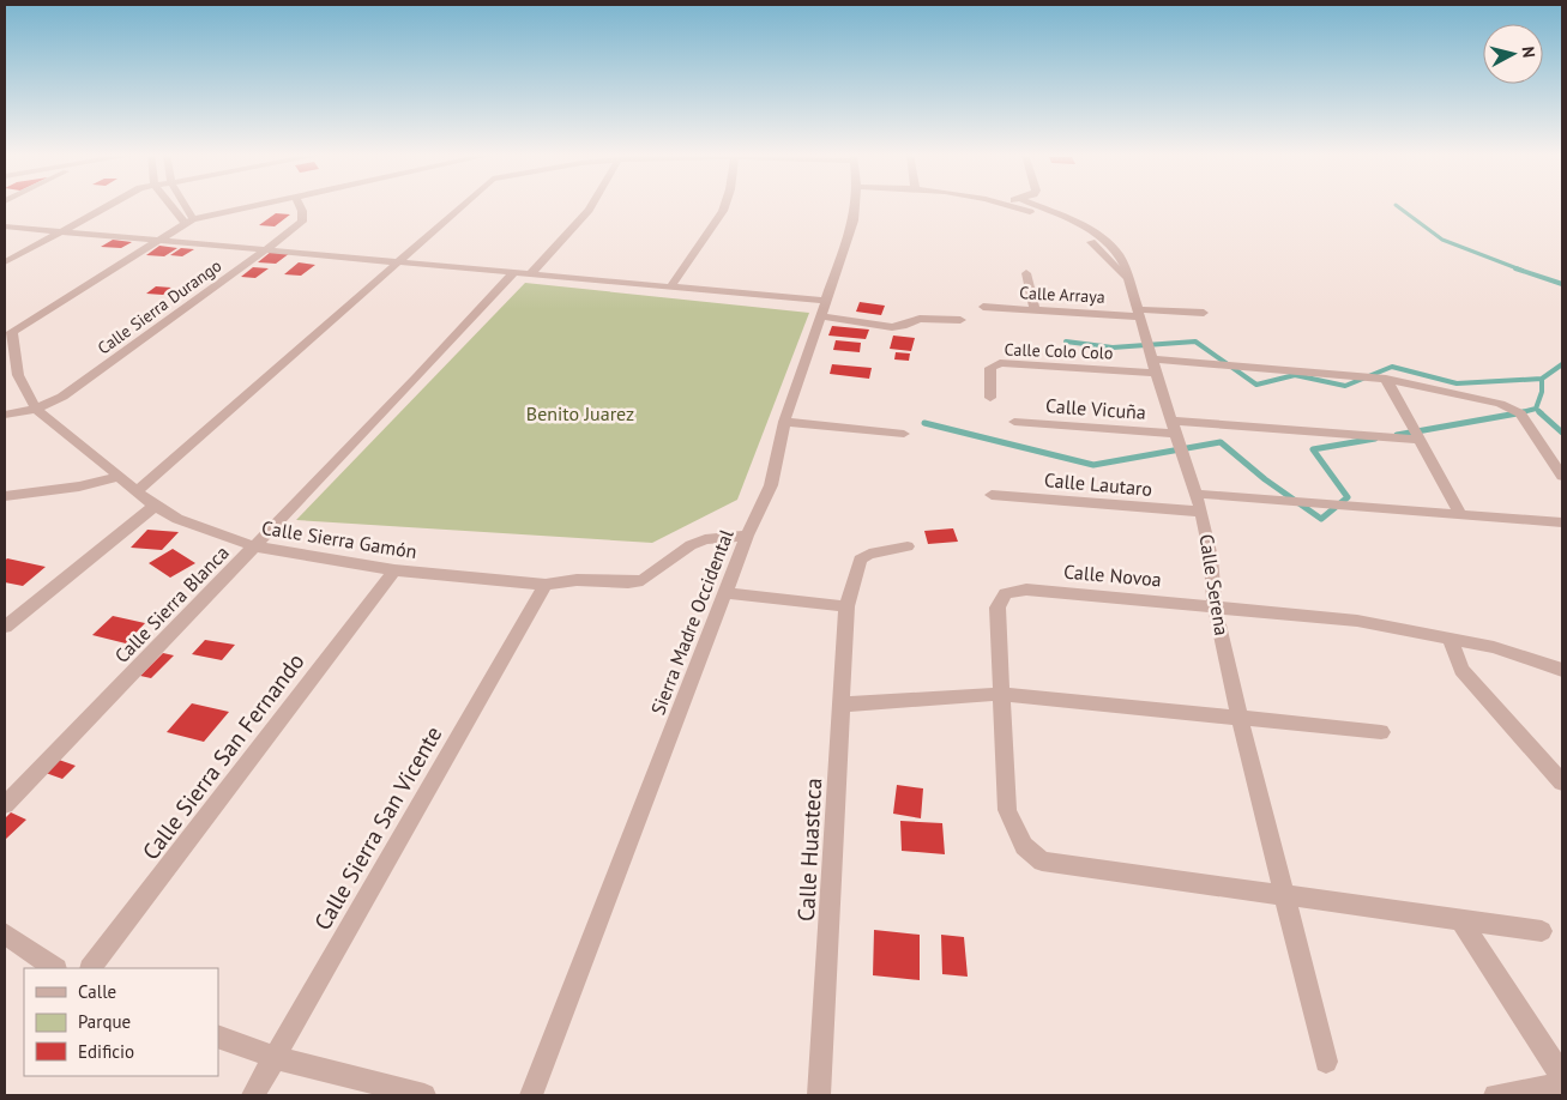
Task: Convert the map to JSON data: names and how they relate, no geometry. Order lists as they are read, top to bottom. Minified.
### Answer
{"streets":{"street":["Calle Arraya","Calle Sierra Durango","Calle Colo Colo","Calle Vicuña","Calle Lautaro","Calle Sierra Gamón","Calle Novoa","Calle Serena","Calle Sierra Blanca","Sierra Madre Occidental","Calle Sierra San Fernando","Calle Sierra San Vicente","Calle Huasteca"]},"crossings":[["Calle Arraya","Calle Serena"],["Calle Sierra Durango","Calle Sierra Gamón"],["Calle Colo Colo","Calle Serena"],["Calle Vicuña","Calle Serena"],["Calle Lautaro","Calle Serena"],["Calle Sierra Gamón","Calle Sierra Blanca"],["Calle Sierra Gamón","Sierra Madre Occidental"],["Calle Sierra Gamón","Calle Sierra San Fernando"],["Calle Sierra Gamón","Calle Sierra San Vicente"],["Calle Novoa","Calle Serena"]],"parks":["Benito Juarez"],"legend":["Calle","Parque","Edificio"],"north":"right"}
